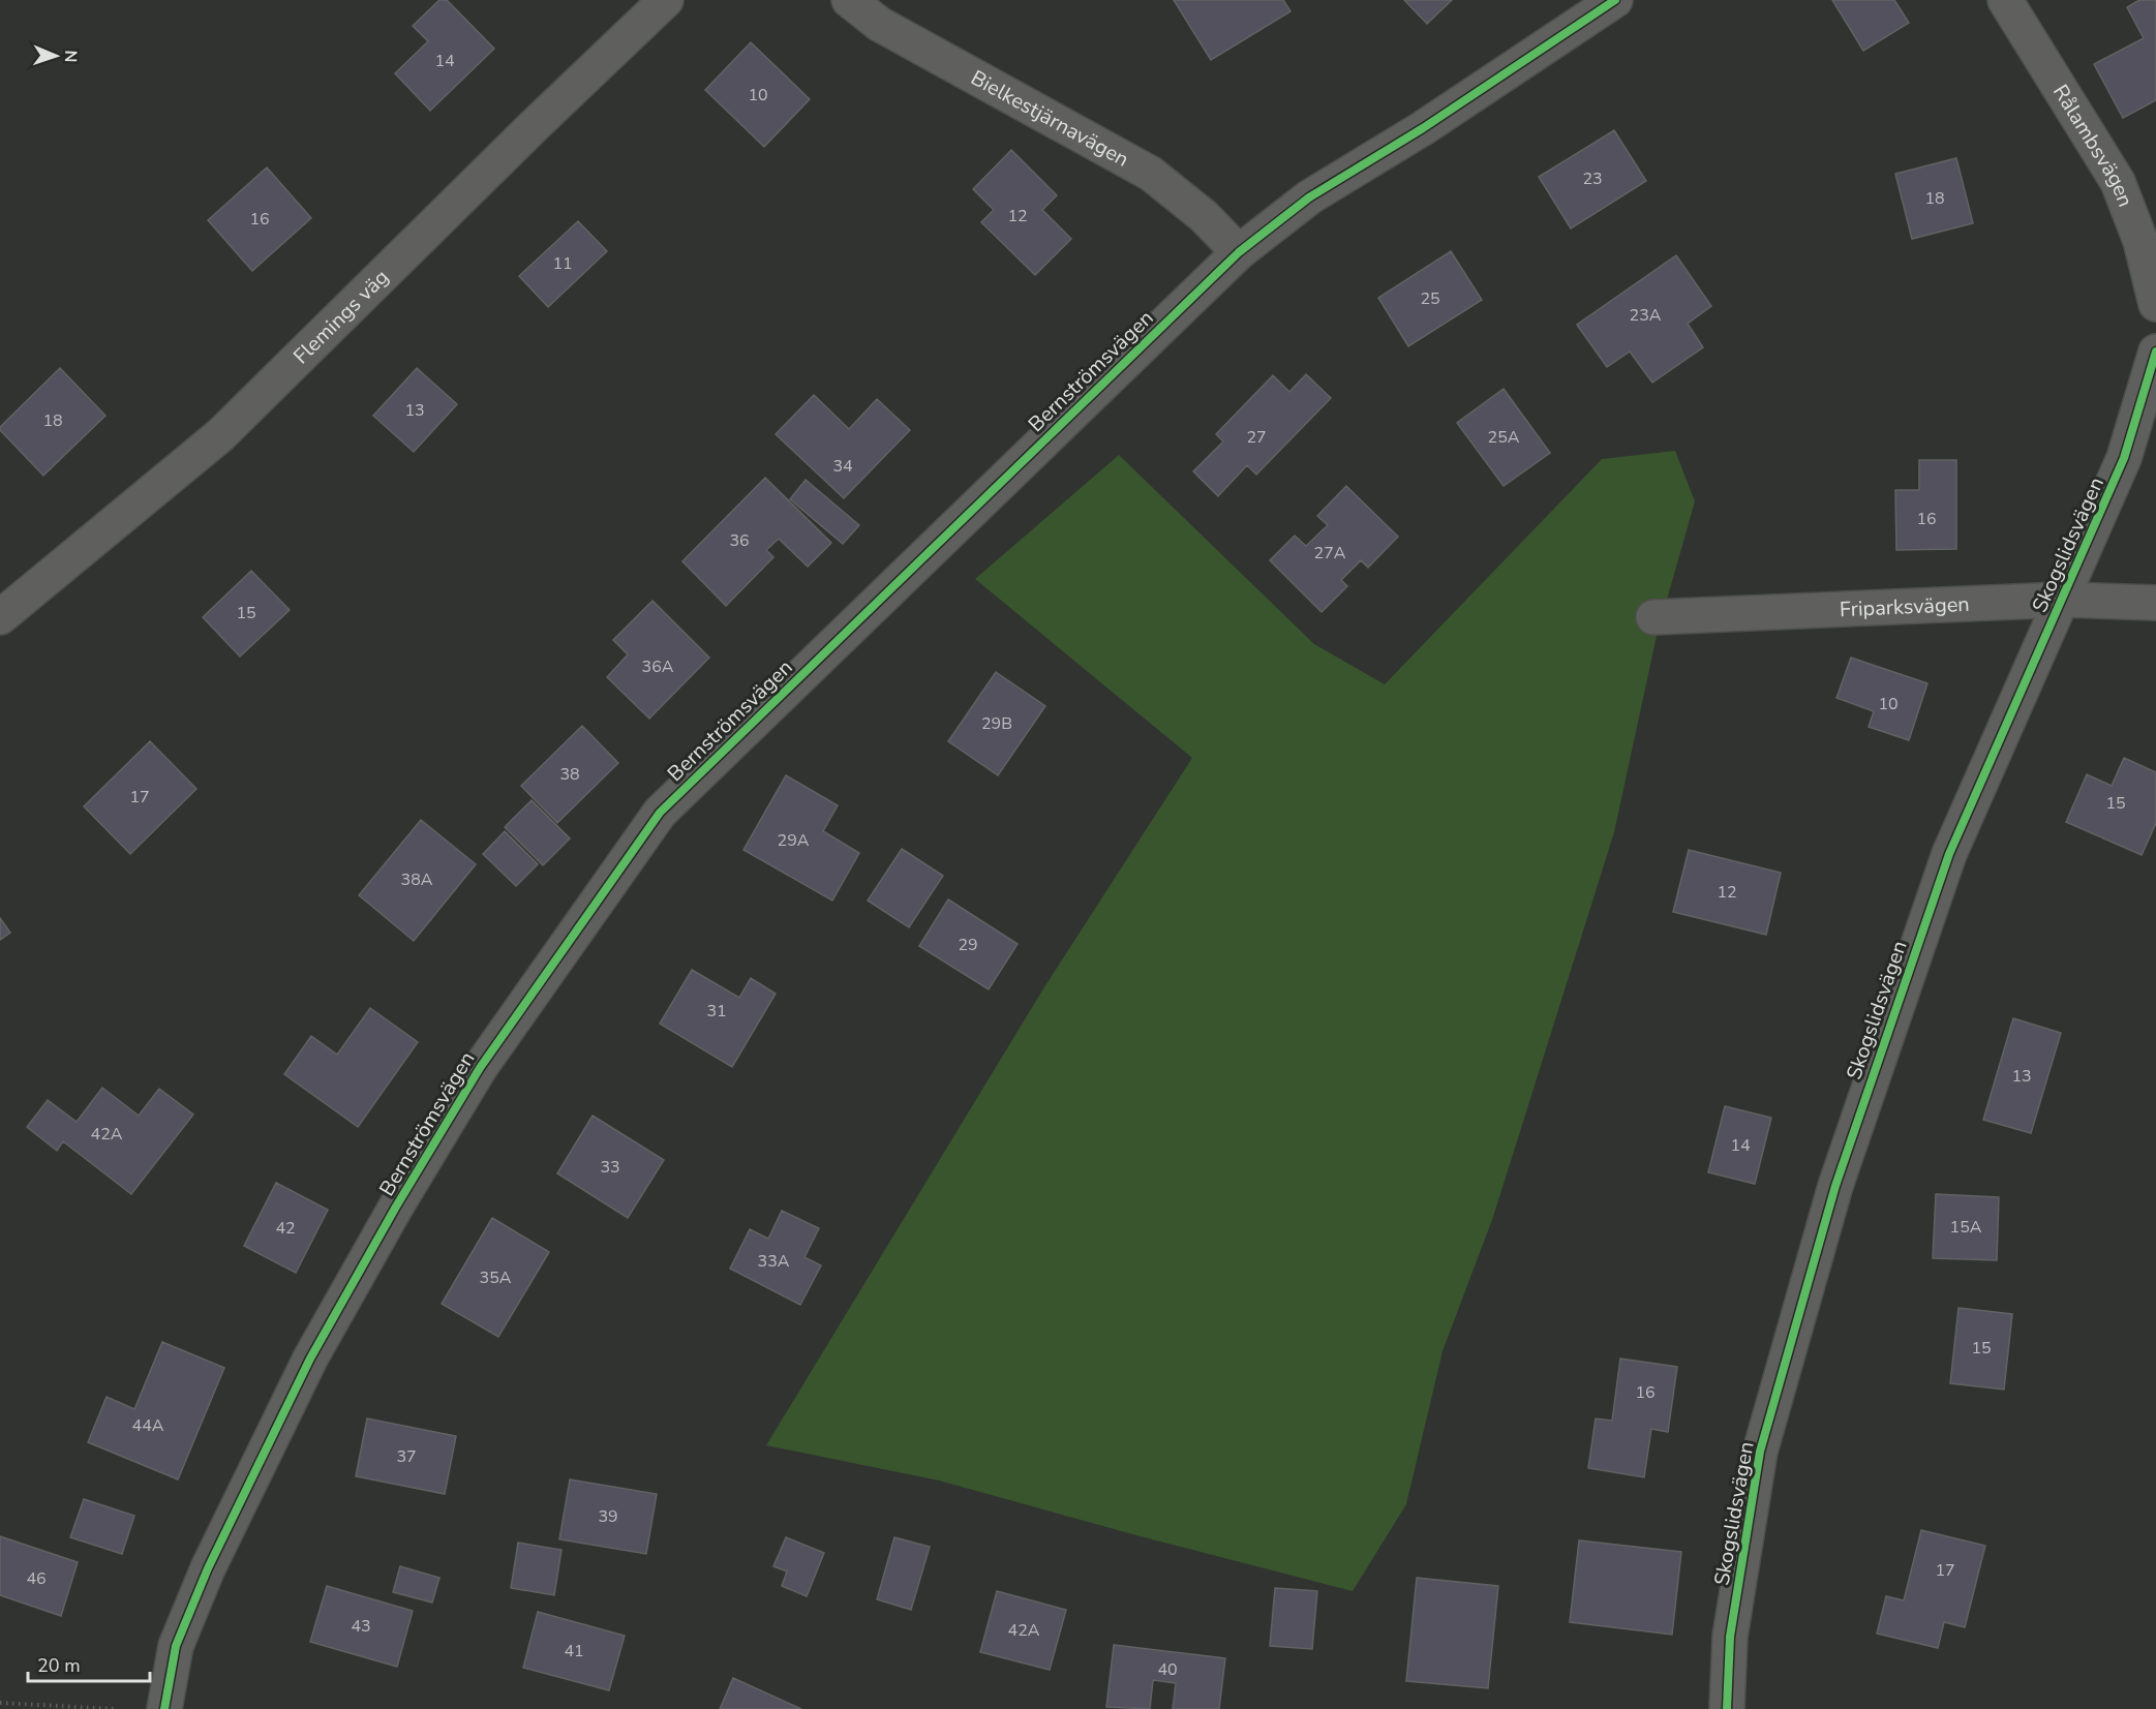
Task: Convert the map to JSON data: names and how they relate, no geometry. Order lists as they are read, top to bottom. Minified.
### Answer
{"streets":{"street":["Bielkestjärnavägen","Rålambsvägen","Flemings väg","Bernströmsvägen","Skogslidsvägen","Friparksvägen"]},"crossings":[["Bielkestjärnavägen","Bernströmsvägen"],["Skogslidsvägen","Friparksvägen"]],"house_numbers":["14","10","23","18","12","16","11","25","23A","13","18","27","25A","34","16","36","27A","15","36A","10","29B","38","17","15","29A","38A","12","29","31","13","42A","14","33","15A","42","33A","35A","15","16","44A","37","39","17","46","43","42A","41","40"],"scale_bar":"20 m","north":"right"}
